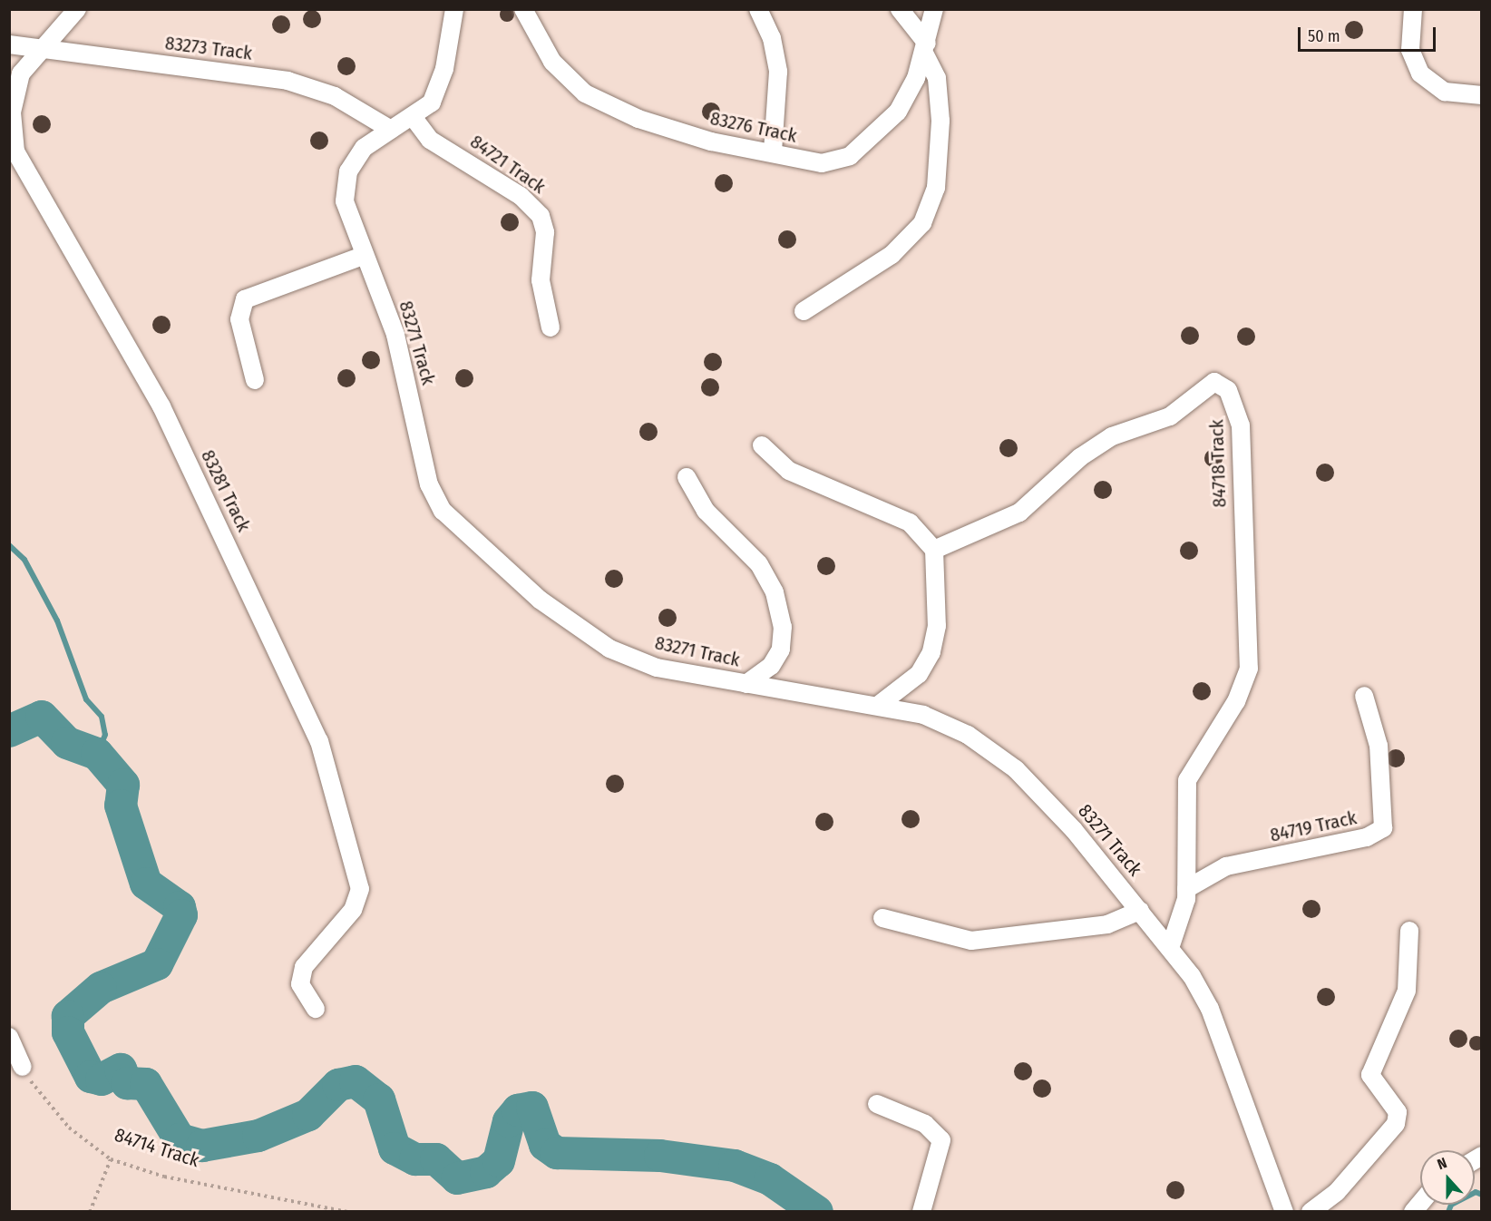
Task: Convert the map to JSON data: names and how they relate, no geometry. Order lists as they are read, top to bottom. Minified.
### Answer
{"streets":{"street":["83273 Track","83276 Track","84721 Track","83271 Track","84718 Track","83281 Track","84719 Track"],"path":["84714 Track"]},"crossings":[["83273 Track","83271 Track"],["83273 Track","83281 Track"],["84721 Track","83271 Track"],["83271 Track","84718 Track"],["84718 Track","84719 Track"]],"scale_bar":"50 m","north":"top"}
